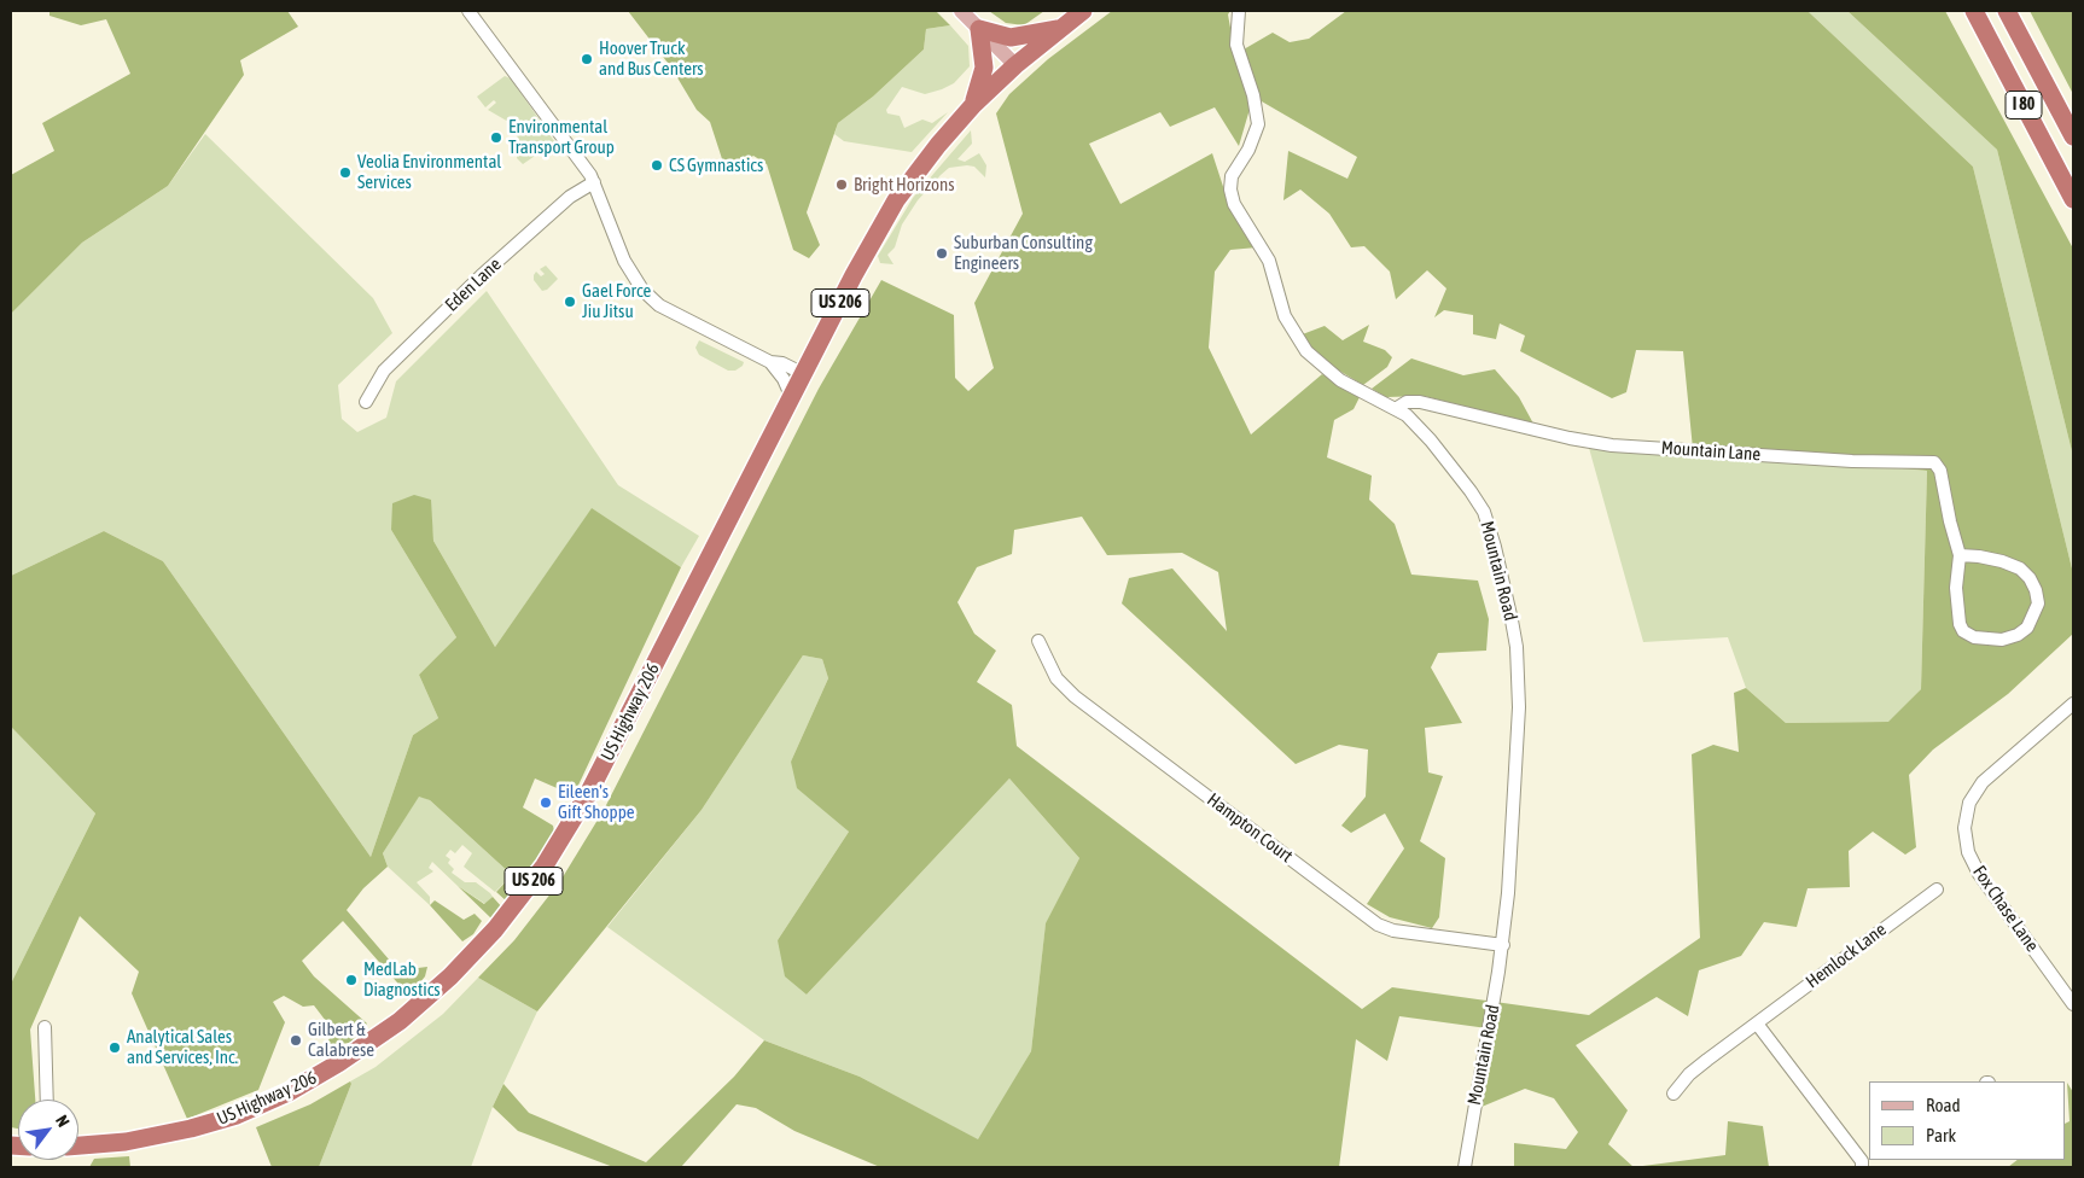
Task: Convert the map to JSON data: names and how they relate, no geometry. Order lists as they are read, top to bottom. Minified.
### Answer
{"streets":{"highway":["I 80","US 206","US Highway 206"],"street":["Eden Lane","Mountain Lane","Mountain Road","Hampton Court","Fox Chase Lane","Hemlock Lane"]},"crossings":[["US 206","US Highway 206"],["Mountain Lane","Mountain Road"],["Mountain Road","Hampton Court"]],"places":["Hoover Truck and Bus Centers","Environmental Transport Group","CS Gymnastics","Veolia Environmental Services","Bright Horizons","Suburban Consulting Engineers","Gael Force Jiu Jitsu","Eileen's Gift Shoppe","MedLab Diagnostics","Gilbert & Calabrese","Analytical Sales and Services, Inc."],"legend":["Road","Park"],"north":"top right"}
